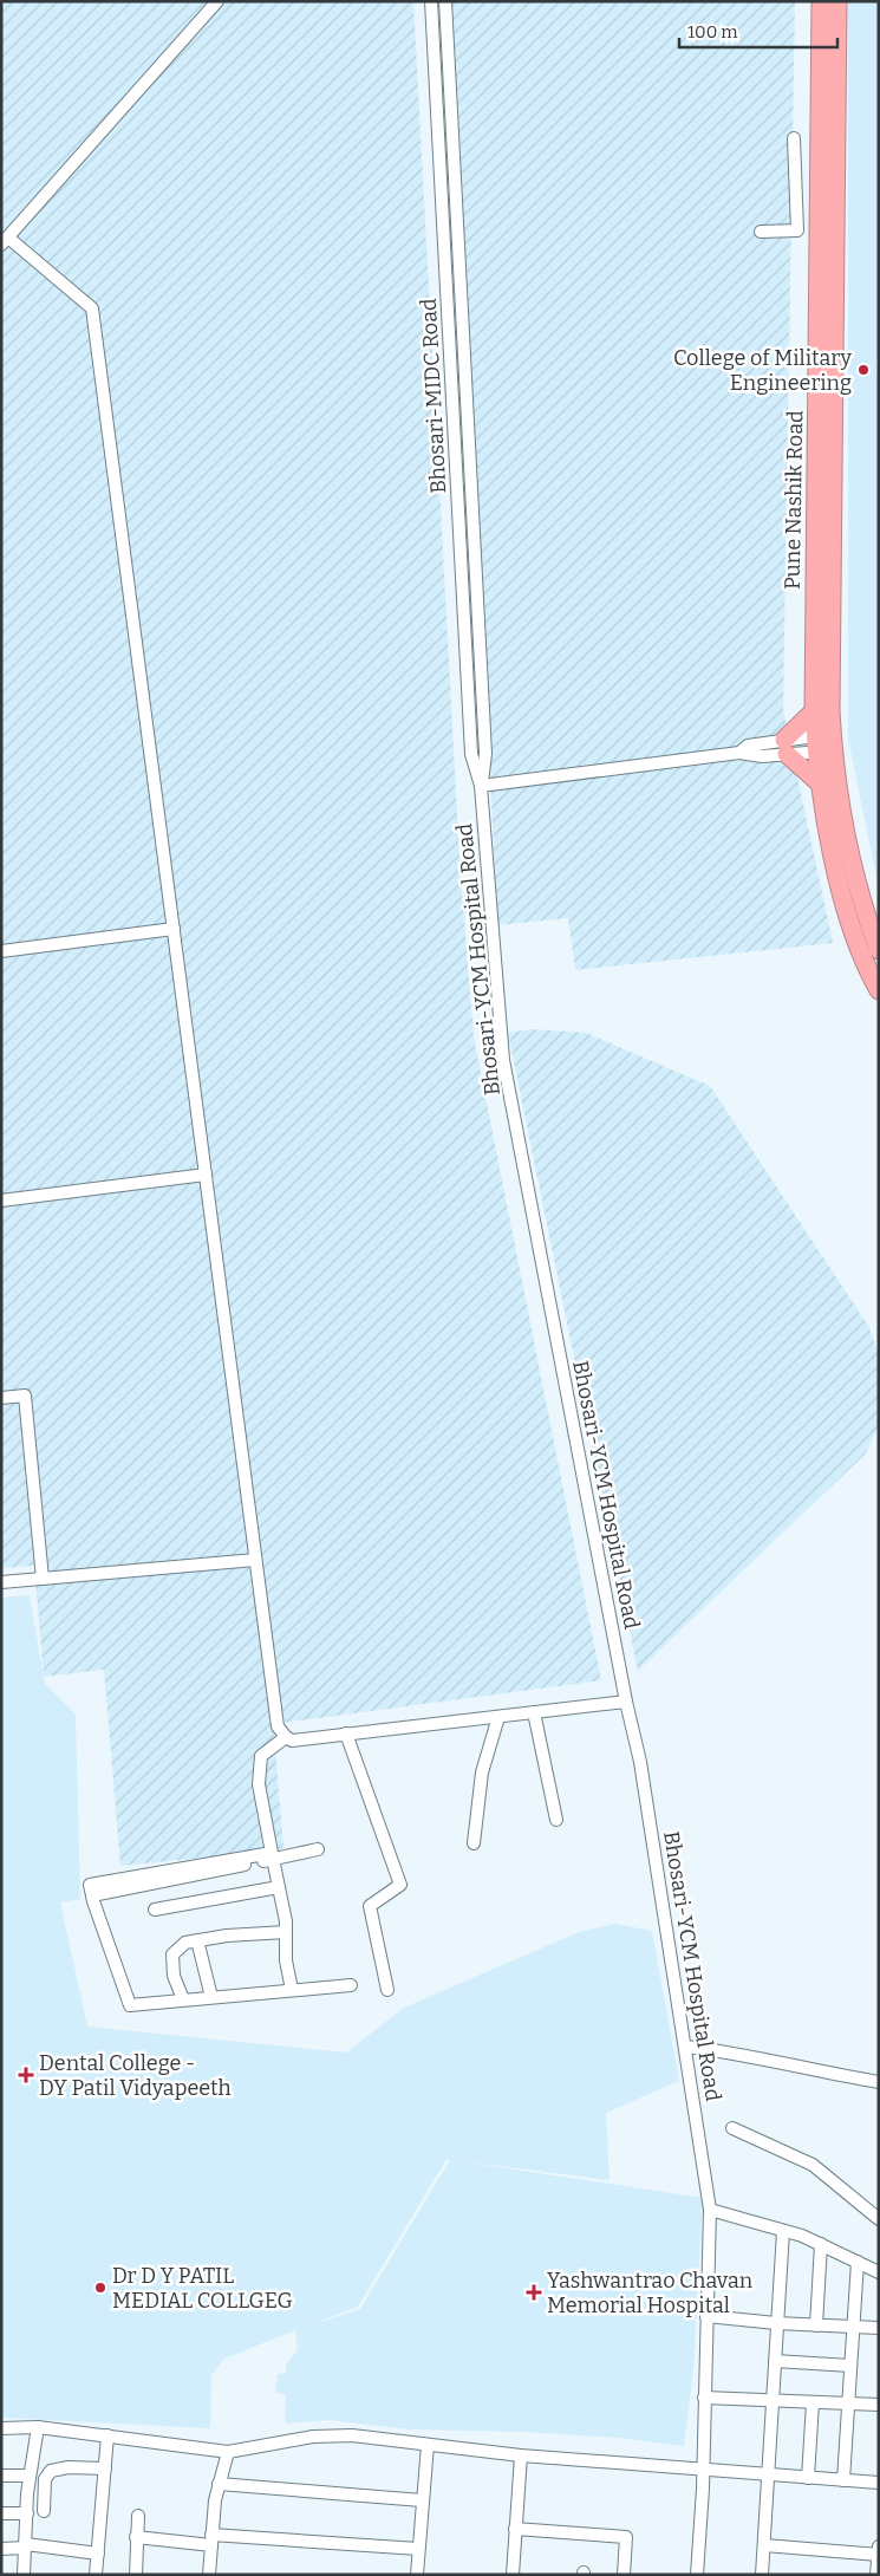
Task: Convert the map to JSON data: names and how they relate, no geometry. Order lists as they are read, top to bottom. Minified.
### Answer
{"streets":{"highway":["Pune Nashik Road"],"street":["Bhosari-MIDC Road","Bhosari-YCM Hospital Road"]},"crossings":[["Bhosari-MIDC Road","Bhosari-YCM Hospital Road"]],"places":{"other":["College of Military Engineering","Dr D Y PATIL MEDIAL COLLGEG"],"health":["Dental College - DY Patil Vidyapeeth","Yashwantrao Chavan Memorial Hospital"]},"scale_bar":"100 m"}
